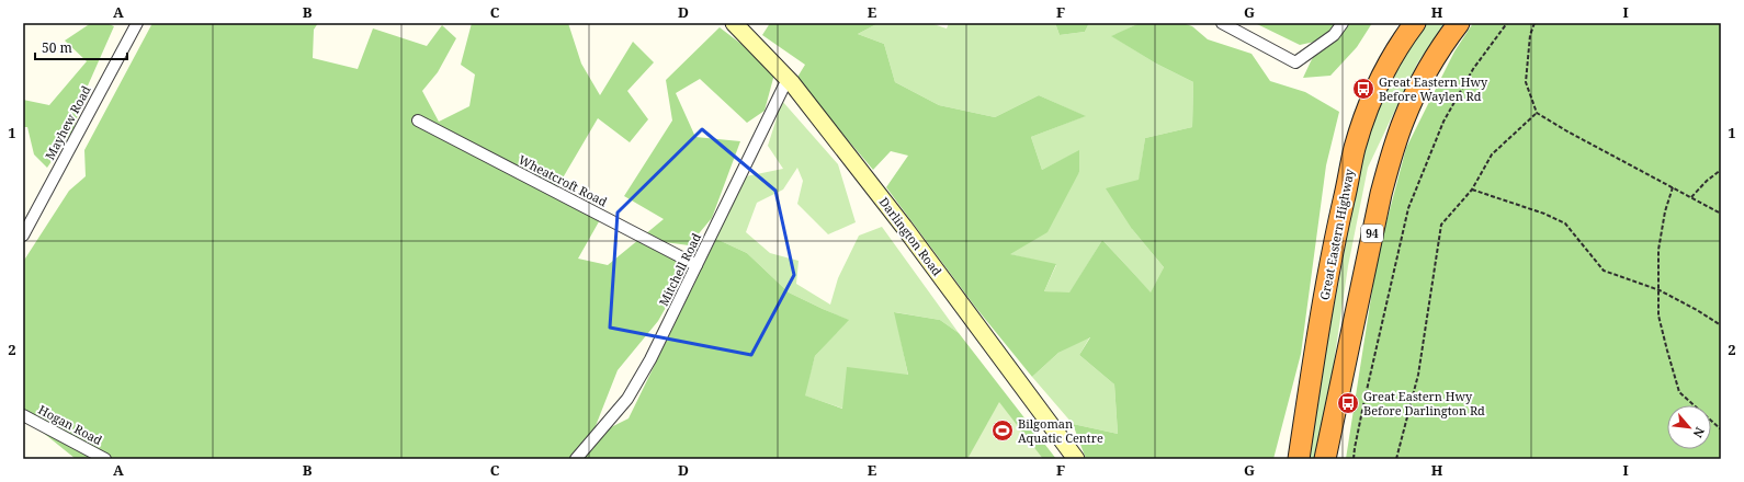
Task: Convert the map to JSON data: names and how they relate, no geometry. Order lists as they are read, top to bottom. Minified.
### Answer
{"streets":{"highway":["94","Great Eastern Highway"],"street":["Mayhew Road","Wheatcroft Road","Darlington Road","Mitchell Road","Hogan Road"]},"crossings":[["Wheatcroft Road","Mitchell Road"],["Darlington Road","Mitchell Road"]],"places":{"bus stop":["Great Eastern Hwy Before Waylen Rd","Great Eastern Hwy Before Darlington Rd"],"sports":["Bilgoman Aquatic Centre"]},"scale_bar":"50 m","north":"bottom right","grid":{"columns":["A","B","C","D","E","F","G","H","I"],"rows":["1","2"]}}
